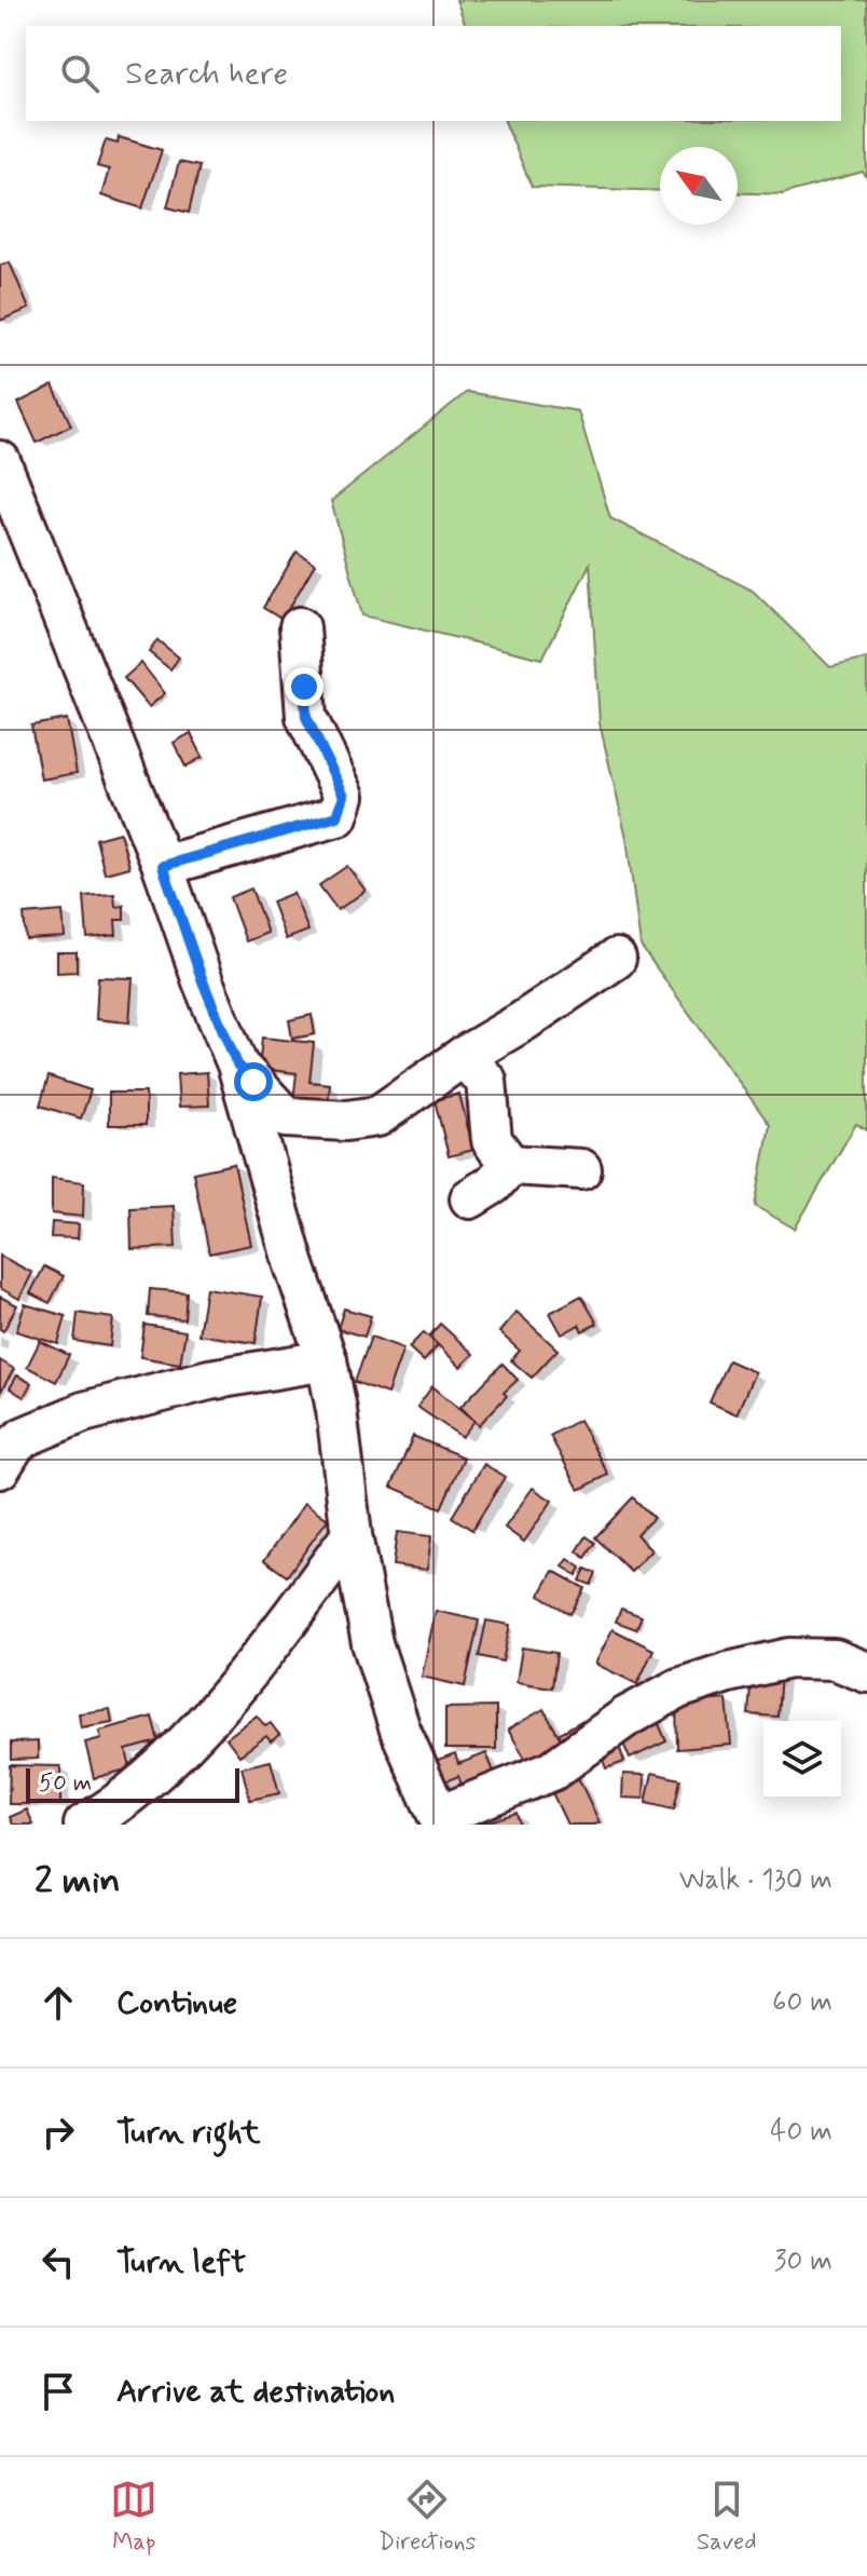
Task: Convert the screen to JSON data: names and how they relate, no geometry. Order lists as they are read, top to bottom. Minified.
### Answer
{"scale_bar":"50 m","north":"top left","page":{"search":"Search here","scale":"50 m","heading":["2 min","Walk · 130 m"],"list":[["Continue","60 m"],["Turn right","40 m"],["Turn left","30 m"],"Arrive at destination"],"nav":["Map","Directions","Saved"]}}
